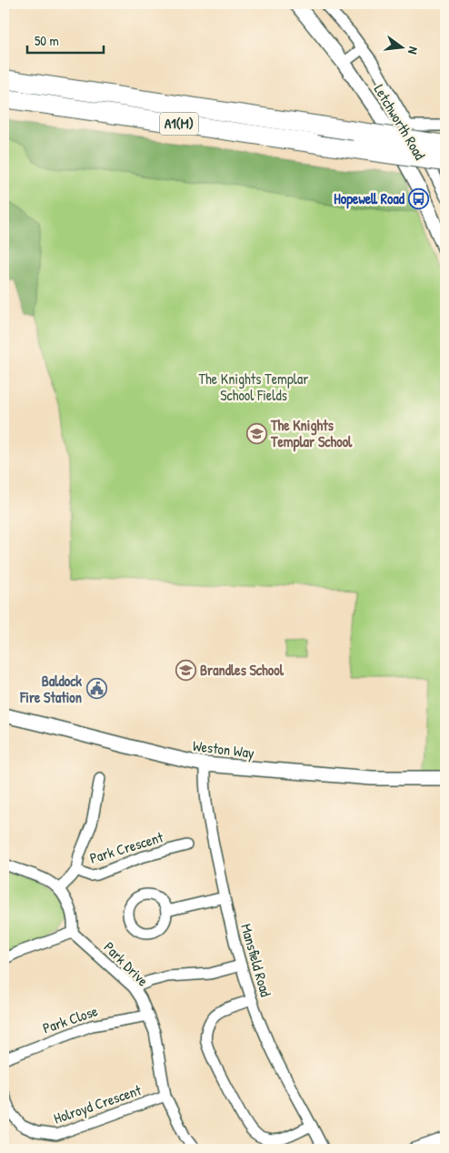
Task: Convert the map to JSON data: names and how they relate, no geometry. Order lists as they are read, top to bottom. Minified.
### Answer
{"streets":{"highway":["A1(M)"],"street":["Letchworth Road","Weston Way","Park Crescent","Mansfield Road","Park Drive","Park Close","Holroyd Crescent"]},"crossings":[["Weston Way","Mansfield Road"],["Park Drive","Park Close"],["Park Drive","Holroyd Crescent"]],"parks":["The Knights Templar School Fields"],"places":{"bus stop":["Hopewell Road"],"school or university":["The Knights Templar School","Brandles School"],"public building":["Baldock Fire Station"]},"scale_bar":"50 m","north":"right"}
